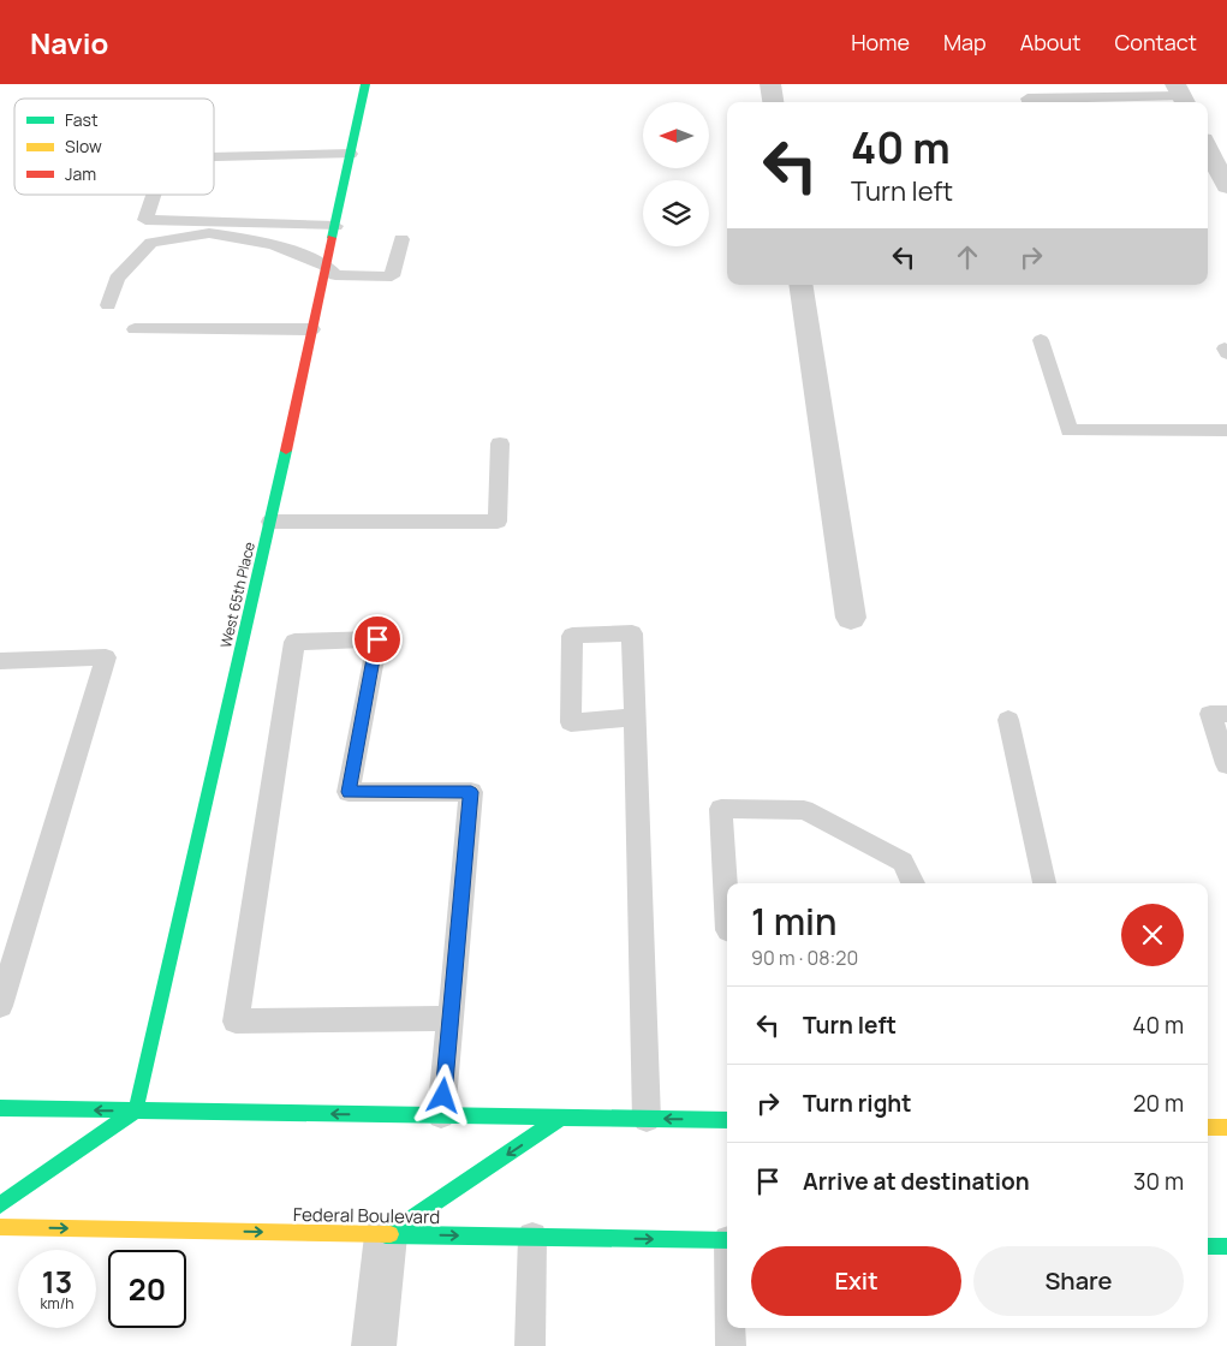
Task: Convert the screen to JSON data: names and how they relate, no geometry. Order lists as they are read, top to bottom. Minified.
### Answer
{"streets":{"street":["West 65th Place","Federal Boulevard"]},"legend":["Fast","Slow","Jam"],"north":"left","page":{"header":"Navio","nav":["Home","Map","About","Contact"],"turn":["40 m","Turn left"],"heading":["1 min","90 m · 08:20"],"list":[{"name":"Turn left","value":"40 m"},{"name":"Turn right","value":"20 m"},{"name":"Arrive at destination","value":"30 m"}],"buttons":["Exit","Share"],"speed":"13 km/h","limit":"20"}}
